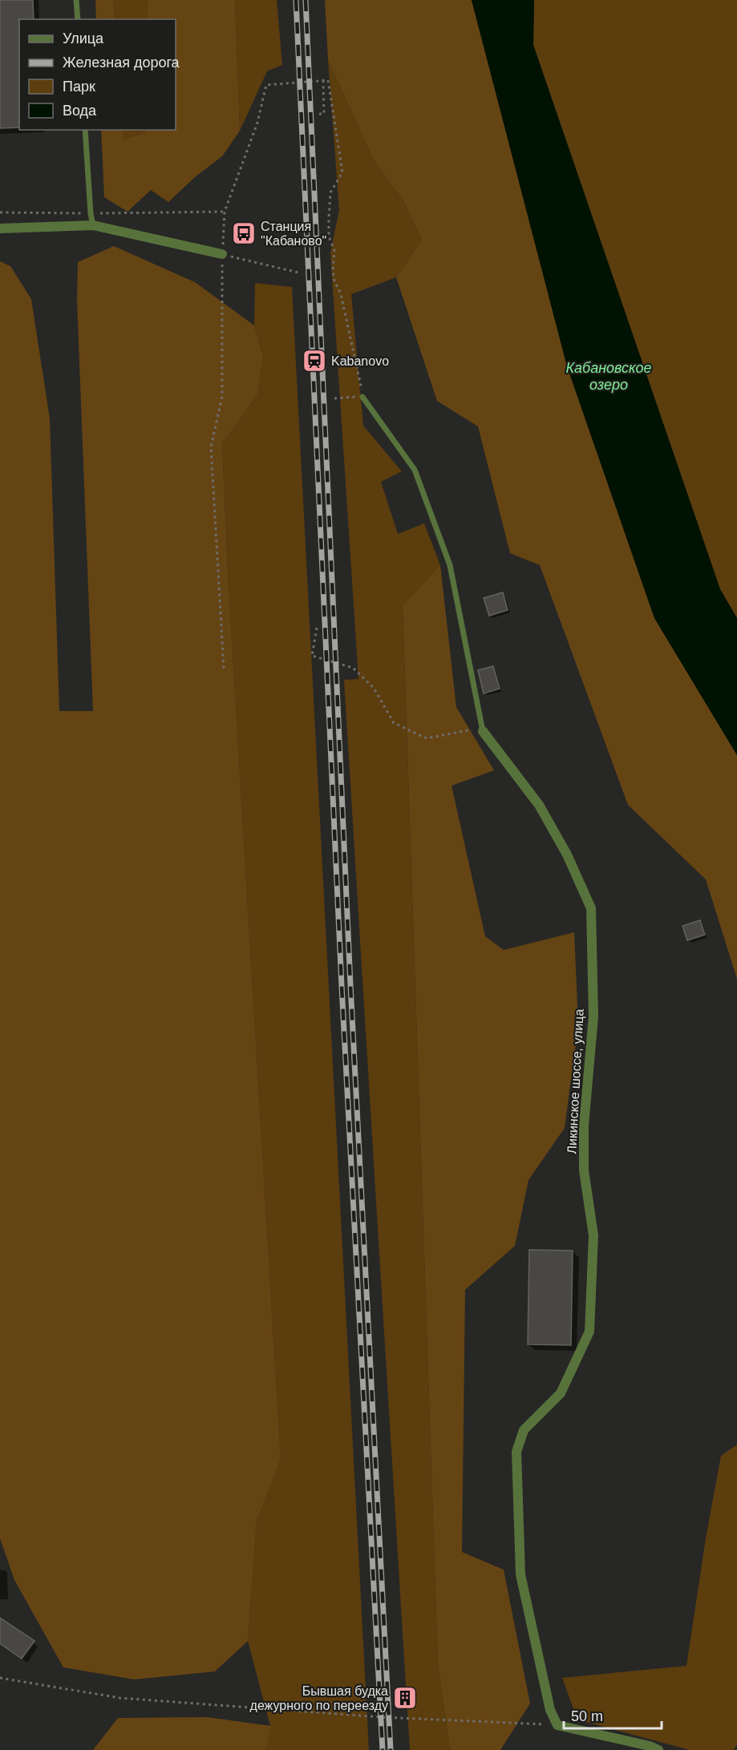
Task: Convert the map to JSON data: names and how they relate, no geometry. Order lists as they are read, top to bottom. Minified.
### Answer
{"streets":{"street":["Ликинское шоссе, улица"]},"water":["Кабановское озеро"],"places":{"bus stop":["Станция \"Кабаново\""],"station":["Kabanovo"],"building":["Бывшая будка дежурного по переезду"]},"legend":["Улица","Железная дорога","Парк","Вода"],"scale_bar":"50 m"}
